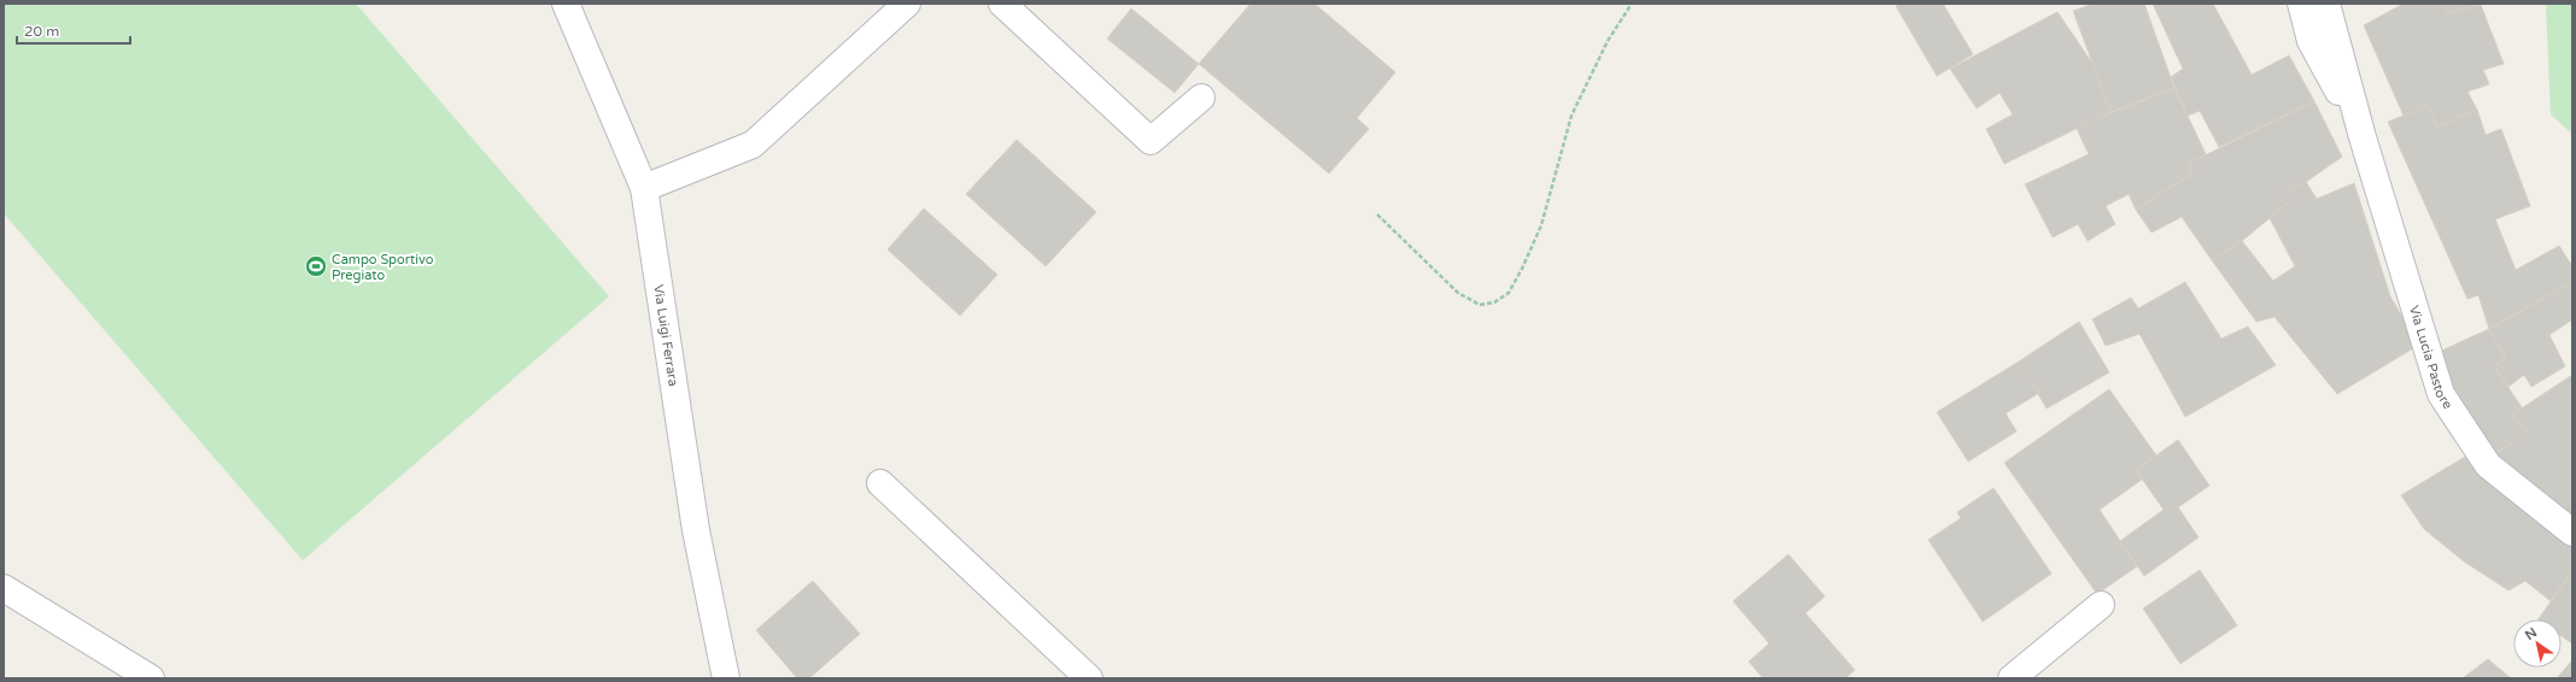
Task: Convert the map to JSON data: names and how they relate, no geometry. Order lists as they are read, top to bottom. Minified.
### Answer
{"streets":{"street":["Via Luigi Ferrara","Via Lucia Pastore"]},"places":{"sports":["Campo Sportivo Pregiato"]},"scale_bar":"20 m","north":"top left"}
